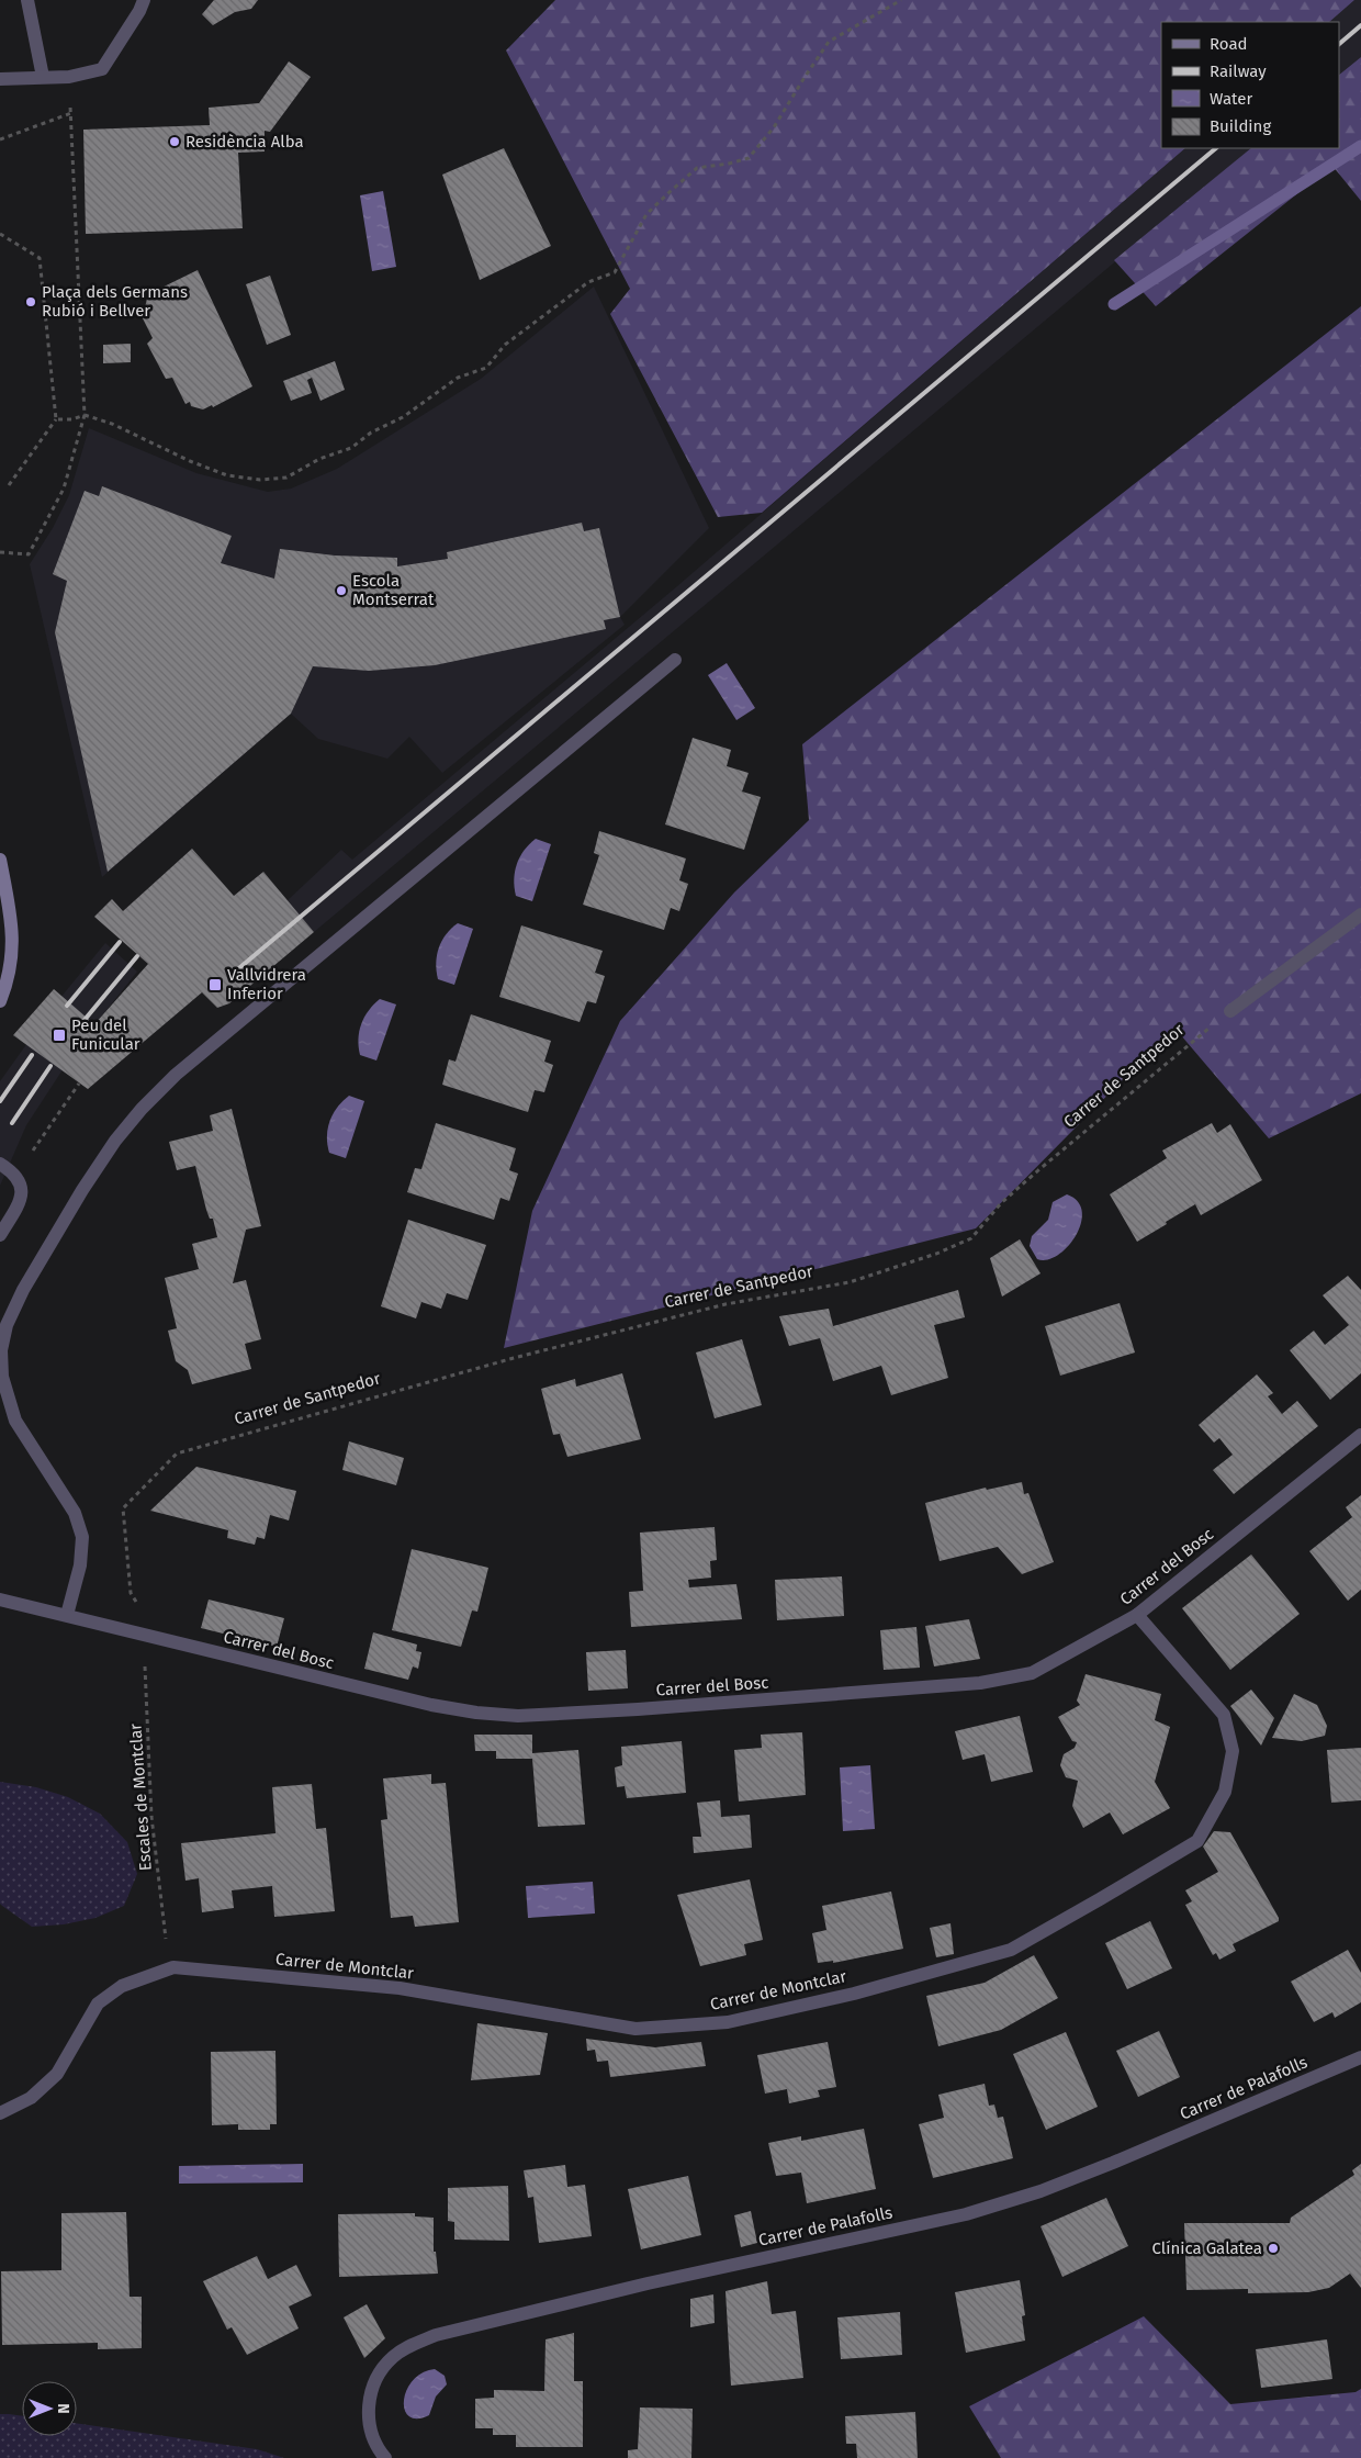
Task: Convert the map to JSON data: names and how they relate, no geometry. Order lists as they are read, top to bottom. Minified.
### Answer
{"streets":{"street":["Carrer del Bosc","Carrer de Montclar","Carrer de Palafolls"],"path":["Carrer de Santpedor","Escales de Montclar"]},"crossings":[["Carrer del Bosc","Carrer de Montclar"]],"places":{"other":["Residència Alba","Plaça dels Germans Rubió i Bellver","Escola Montserrat","Clínica Galatea"],"transit":["Vallvidrera Inferior","Peu del Funicular"]},"legend":["Road","Railway","Water","Building"],"north":"right"}
